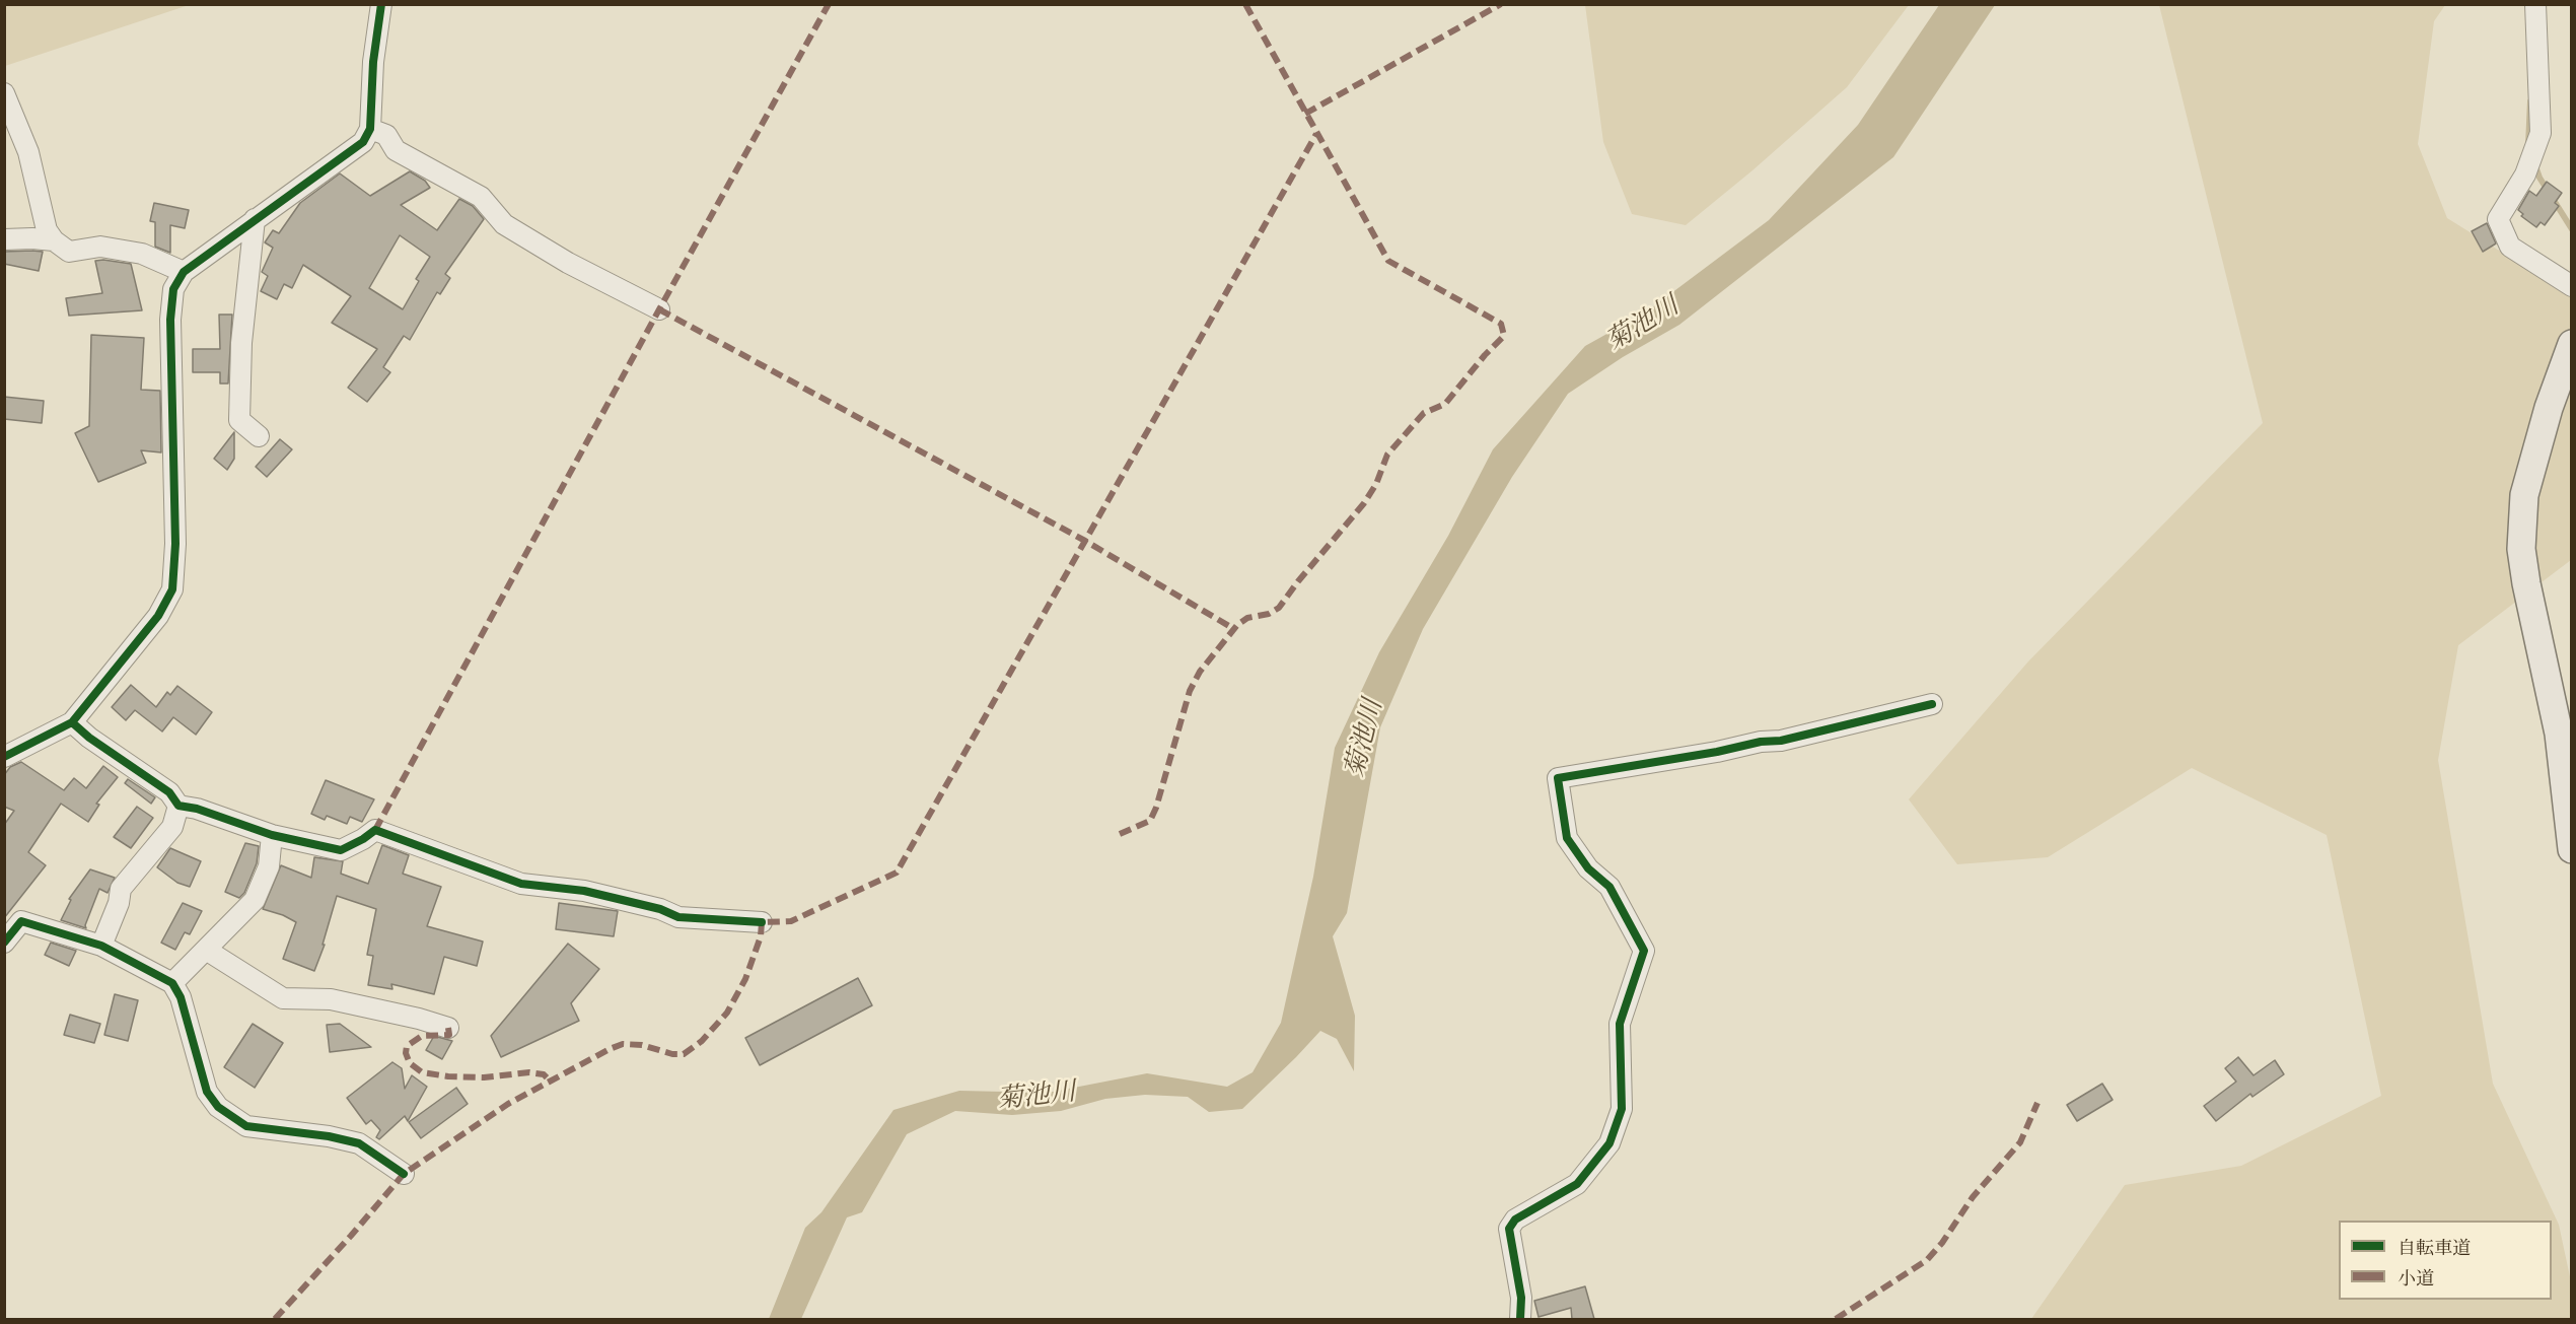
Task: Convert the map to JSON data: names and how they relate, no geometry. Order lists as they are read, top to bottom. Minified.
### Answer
{"water":["菊池川"],"legend":["自転車道","小道"]}
